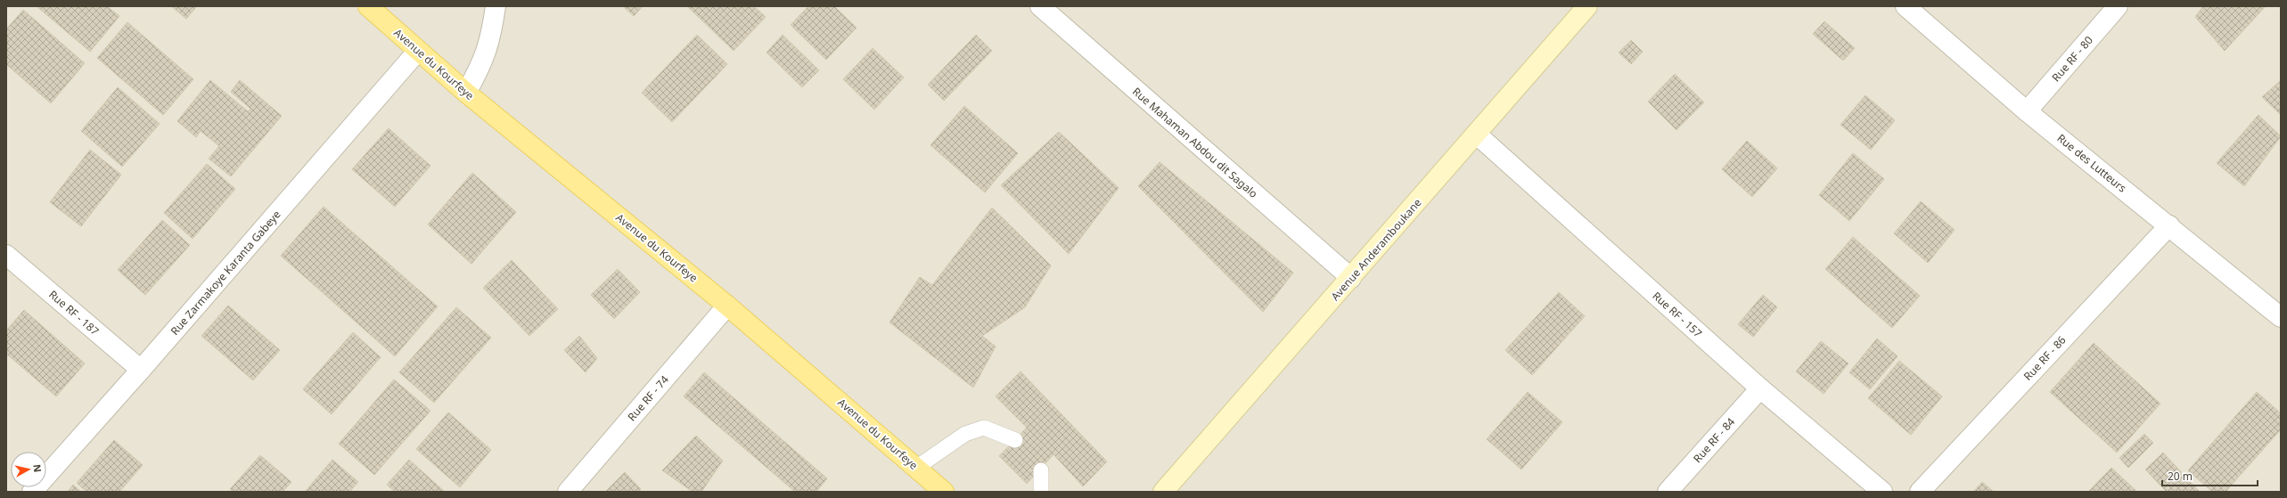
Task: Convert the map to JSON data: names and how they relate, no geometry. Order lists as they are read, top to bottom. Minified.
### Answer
{"streets":{"main road":["Avenue du Kourfeye"],"street":["Rue RF - 80","Rue Mahaman Abdou dit Sagalo","Rue des Lutteurs","Avenue Anderamboukane","Rue Zarmakoye Karanta Gabeye","Rue RF - 187","Rue RF - 157","Rue RF - 86","Rue RF - 74","Rue RF - 84"]},"crossings":[["Rue RF - 80","Rue des Lutteurs"],["Avenue du Kourfeye","Rue Zarmakoye Karanta Gabeye"],["Avenue du Kourfeye","Rue RF - 74"],["Rue Mahaman Abdou dit Sagalo","Avenue Anderamboukane"],["Rue des Lutteurs","Rue RF - 86"],["Avenue Anderamboukane","Rue RF - 157"],["Rue Zarmakoye Karanta Gabeye","Rue RF - 187"],["Rue RF - 157","Rue RF - 84"]],"scale_bar":"20 m","north":"right"}
